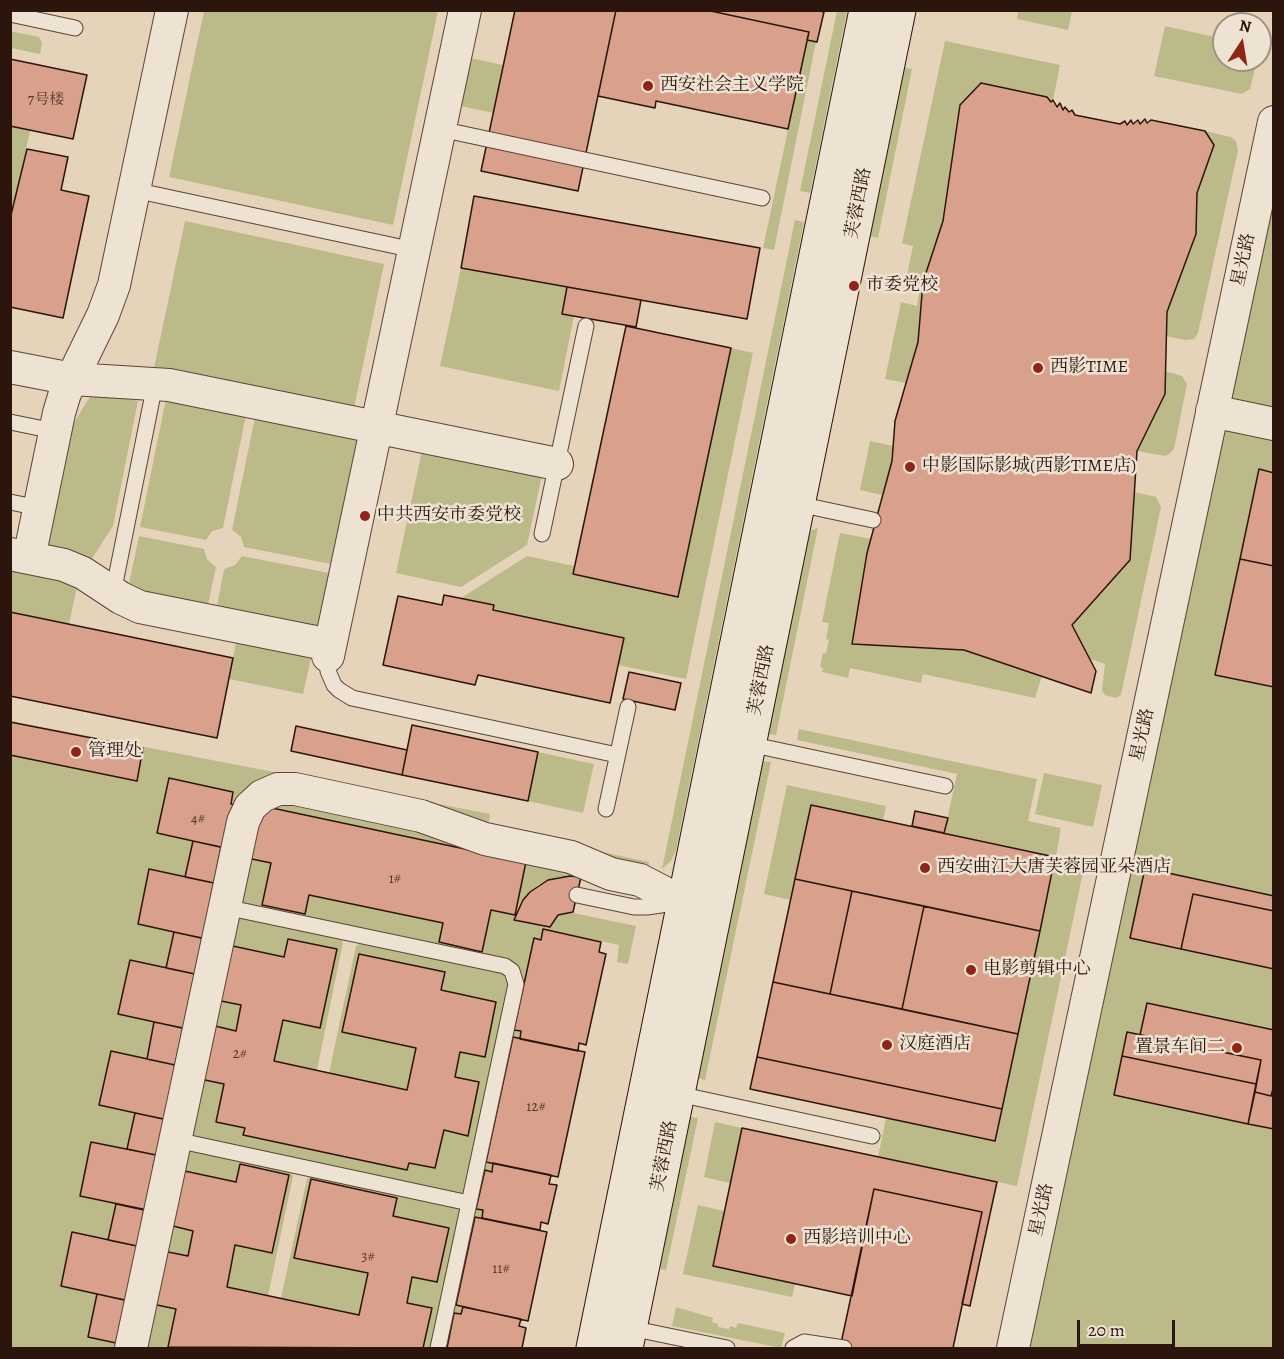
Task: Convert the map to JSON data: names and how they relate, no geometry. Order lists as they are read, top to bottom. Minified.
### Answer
{"streets":{"main road":["芙蓉西路"],"street":["星光路"]},"places":["西安社会主义学院","市委党校","西影TIME","中影国际影城(西影TIME店)","中共西安市委党校","管理处","西安曲江大唐芙蓉园亚朵酒店","电影剪辑中心","汉庭酒店","置景车间二","西影培训中心"],"house_numbers":["7号楼","4#","1#","2#","12#","3#","11#"],"scale_bar":"20 m","north":"top"}
